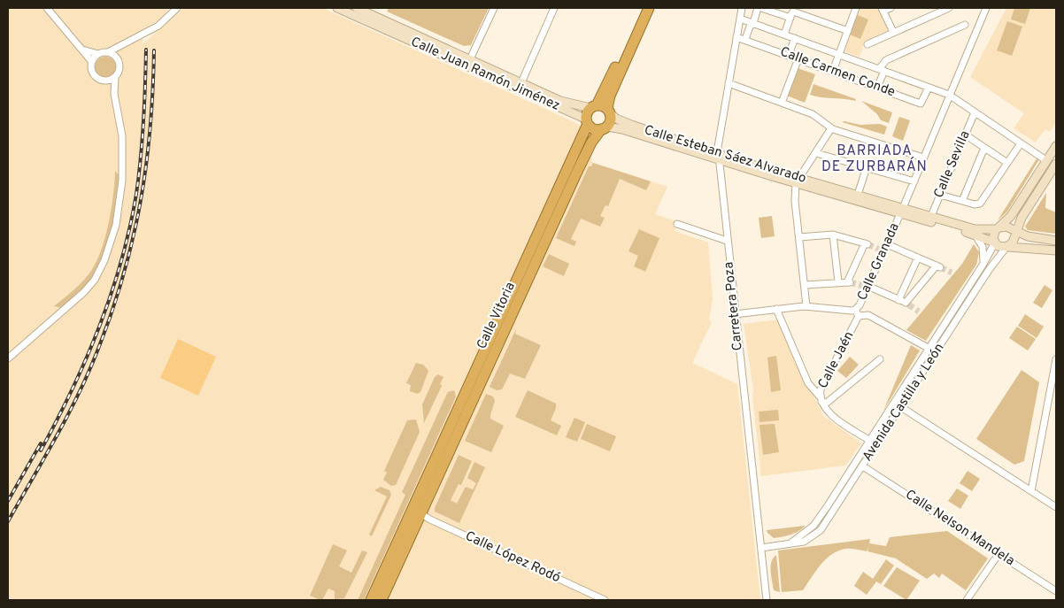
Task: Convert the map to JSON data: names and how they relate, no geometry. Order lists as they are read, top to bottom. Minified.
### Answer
{"streets":{"highway":["Calle Vitoria"],"main road":["Calle Juan Ramón Jiménez","Calle Esteban Sáez Alvarado"],"street":["Calle Carmen Conde","Calle Sevilla","Calle Granada","Carretera Poza","Calle Jaén","Avenida Castilla y León","Calle Nelson Mandela","Calle López Rodó"]},"crossings":[["Calle Carmen Conde","Carretera Poza"],["Calle Juan Ramón Jiménez","Calle Esteban Sáez Alvarado"],["Calle Juan Ramón Jiménez","Calle Vitoria"],["Calle Esteban Sáez Alvarado","Calle Sevilla"],["Calle Esteban Sáez Alvarado","Calle Granada"],["Calle Esteban Sáez Alvarado","Carretera Poza"],["Calle Esteban Sáez Alvarado","Calle Vitoria"],["Calle Esteban Sáez Alvarado","Avenida Castilla y León"],["Calle Granada","Calle Jaén"],["Carretera Poza","Avenida Castilla y León"],["Calle Vitoria","Calle López Rodó"],["Calle Jaén","Avenida Castilla y León"],["Avenida Castilla y León","Calle Nelson Mandela"]],"districts":["BARRIADA DE ZURBARÁN"]}
